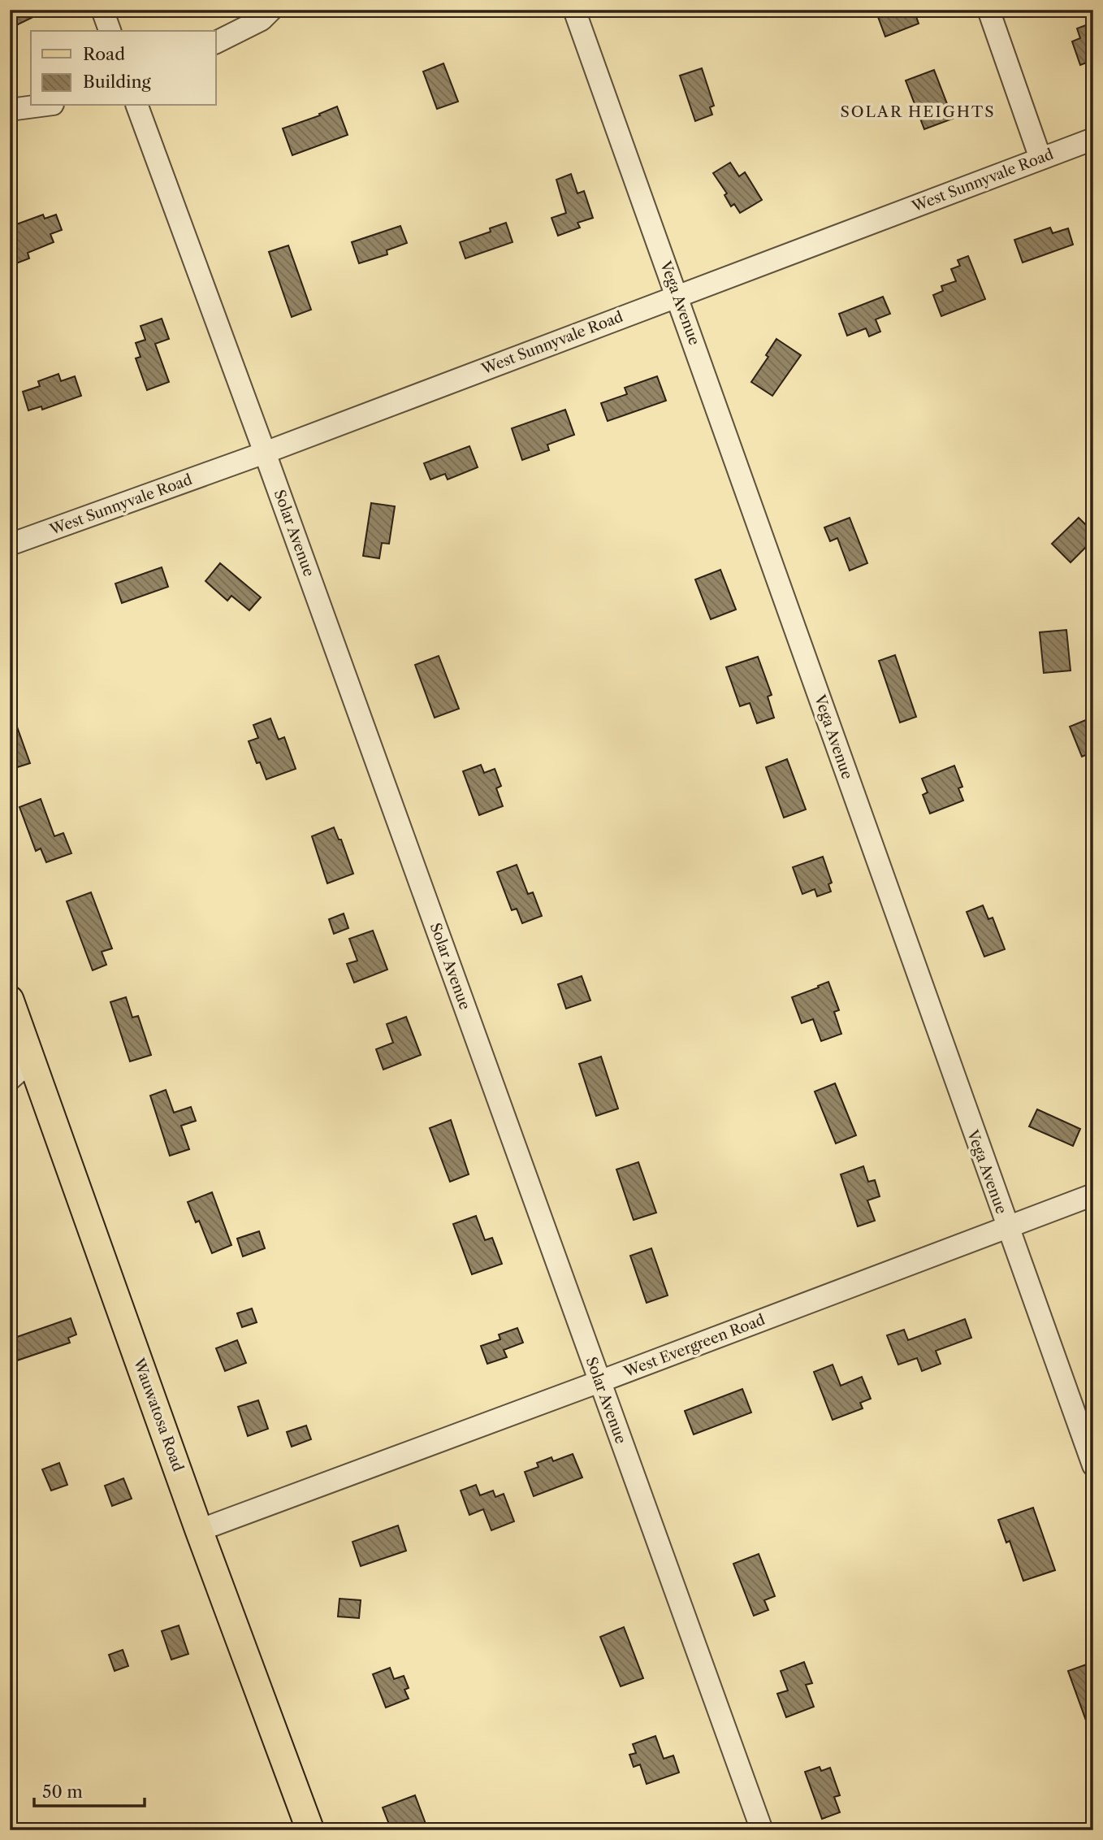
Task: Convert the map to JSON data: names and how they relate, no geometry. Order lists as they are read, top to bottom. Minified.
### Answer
{"streets":{"main road":["Wauwatosa Road"],"street":["West Sunnyvale Road","Vega Avenue","Solar Avenue","West Evergreen Road"]},"crossings":[["West Sunnyvale Road","Vega Avenue"],["West Sunnyvale Road","Solar Avenue"],["Vega Avenue","West Evergreen Road"],["Solar Avenue","West Evergreen Road"],["West Evergreen Road","Wauwatosa Road"]],"districts":["SOLAR HEIGHTS"],"legend":["Road","Building"],"scale_bar":"50 m"}
